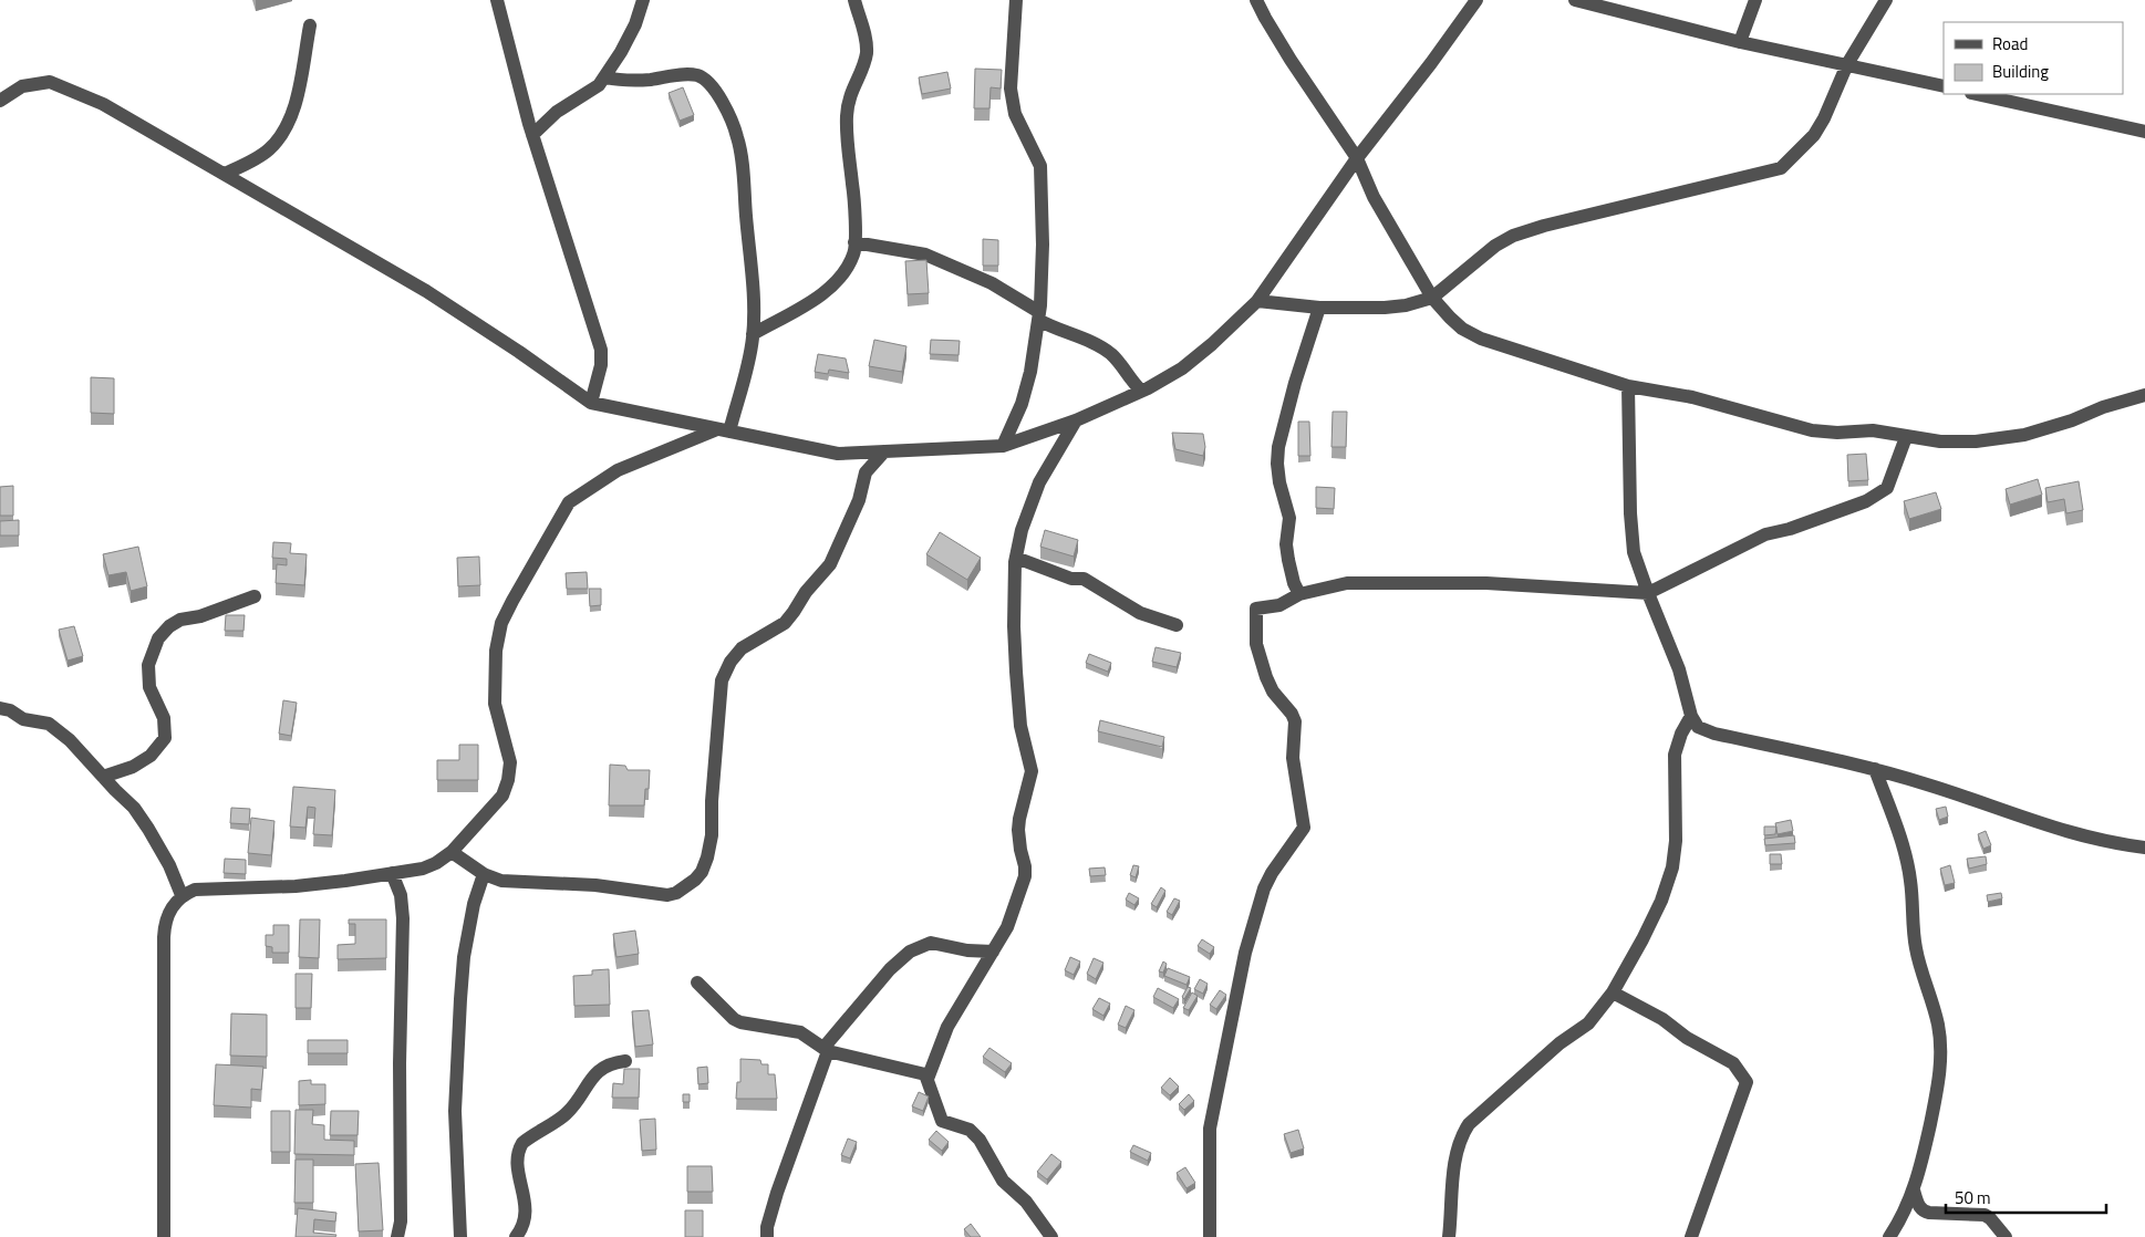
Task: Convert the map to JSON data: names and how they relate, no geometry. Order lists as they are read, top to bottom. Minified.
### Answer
{"legend":["Road","Building"],"scale_bar":"50 m"}
